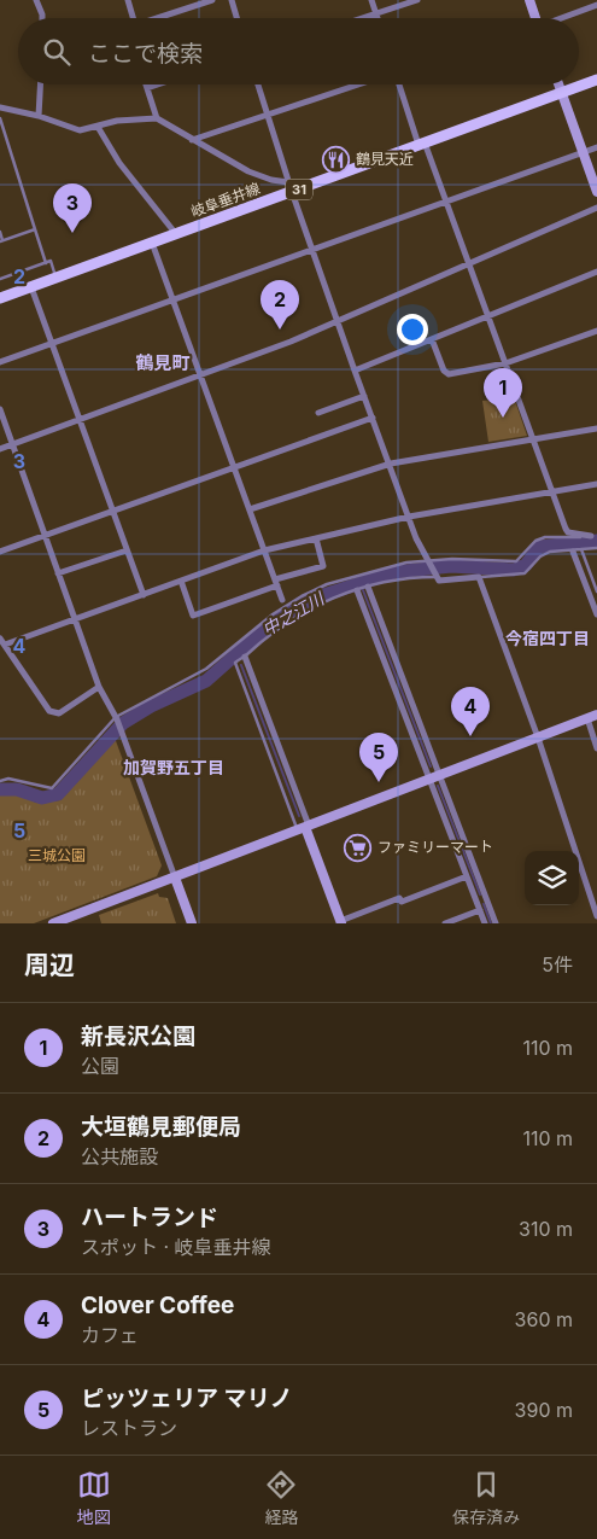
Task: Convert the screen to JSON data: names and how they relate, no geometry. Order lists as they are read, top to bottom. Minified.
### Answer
{"streets":{"main road":["31","岐阜垂井線"]},"districts":["鶴見町","今宿四丁目","加賀野五丁目"],"water":["中之江川"],"parks":["三城公園"],"places":{"restaurant":["鶴見天近"],"supermarket":["ファミリーマート"]},"page":{"search":"ここで検索","pins":["3","2","1","4","5"],"heading":["周辺","5件"],"list":[{"mark":"1","name":"新長沢公園","note":"公園","value":"110 m"},{"mark":"2","name":"大垣鶴見郵便局","note":"公共施設","value":"110 m"},{"mark":"3","name":"ハートランド","note":"スポット · 岐阜垂井線","value":"310 m"},{"mark":"4","name":"Clover Coffee","note":"カフェ","value":"360 m"},{"mark":"5","name":"ピッツェリア マリノ","note":"レストラン","value":"390 m"}],"nav":["地図","経路","保存済み"]},"grid":{"rows":["2","3","4","5"]}}
